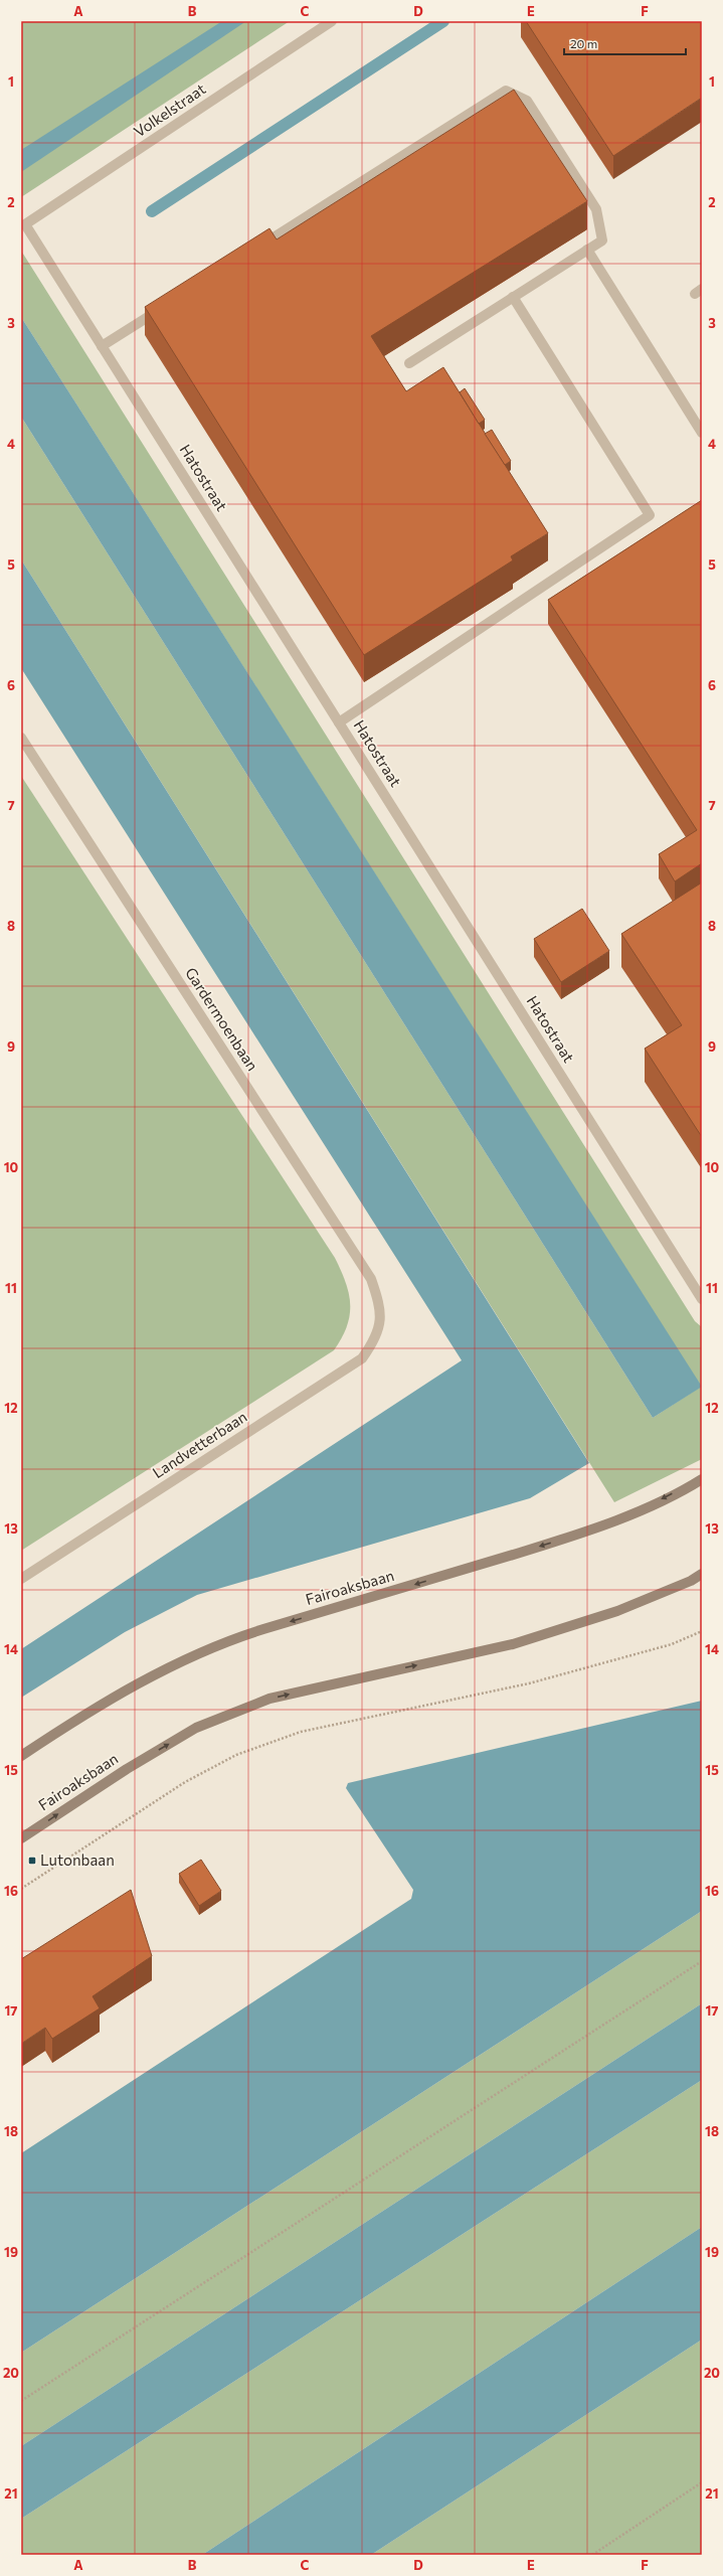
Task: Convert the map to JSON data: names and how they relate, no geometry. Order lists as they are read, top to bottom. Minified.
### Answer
{"streets":{"main road":["Fairoaksbaan"],"street":["Volkelstraat","Hatostraat","Gardermoenbaan","Landvetterbaan"]},"crossings":[["Volkelstraat","Hatostraat"],["Gardermoenbaan","Landvetterbaan"]],"places":{"transit":["Lutonbaan"]},"scale_bar":"20 m","grid":{"columns":["A","B","C","D","E","F"],"rows":["1","2","3","4","5","6","7","8","9","10","11","12","13","14","15","16","17","18","19","20","21"]}}
